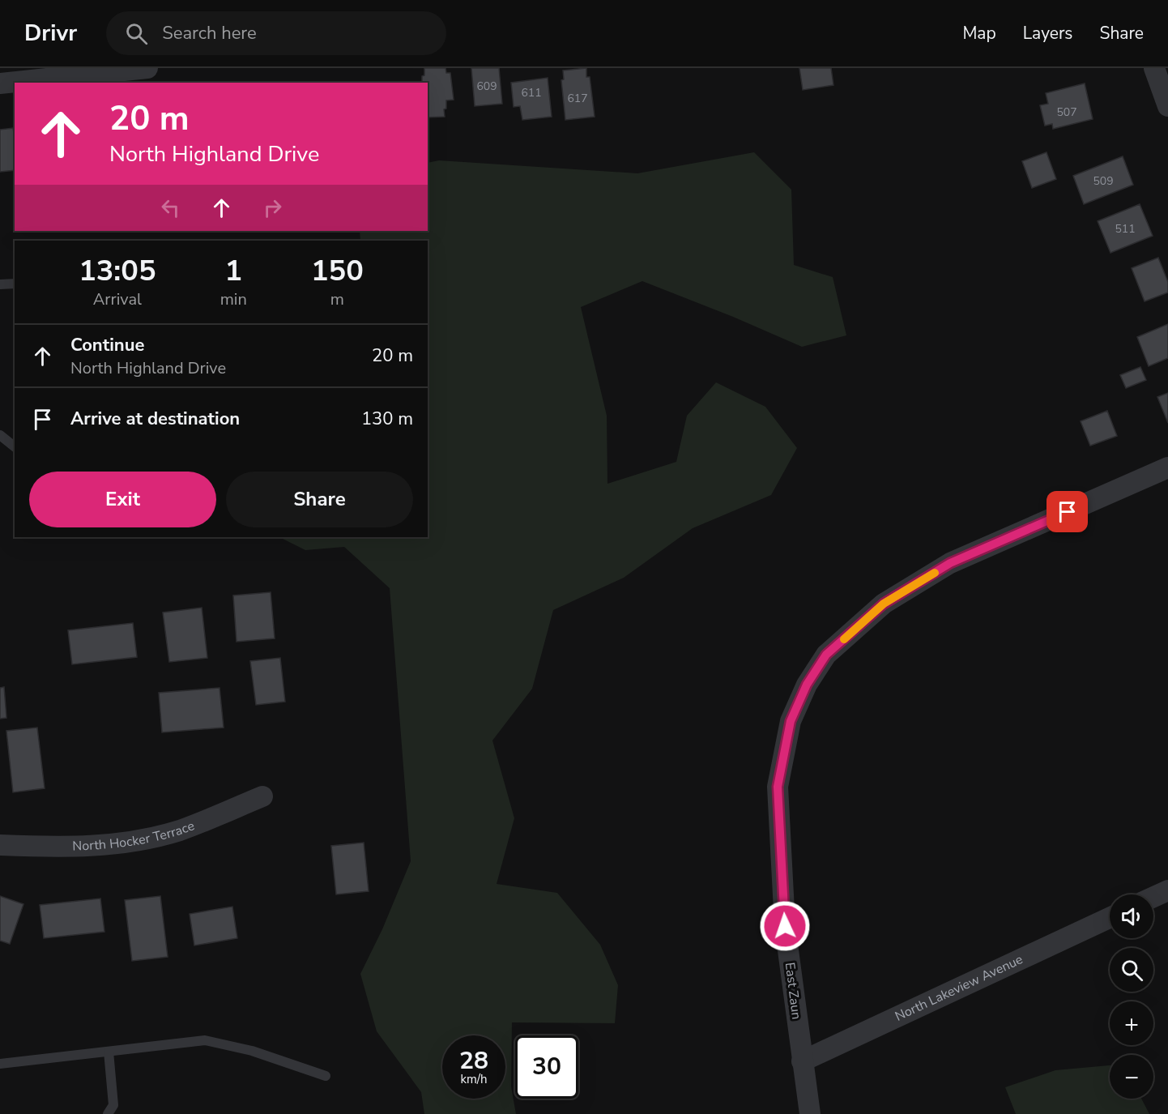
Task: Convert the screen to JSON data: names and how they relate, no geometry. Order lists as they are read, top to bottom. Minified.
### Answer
{"streets":{"street":["North Hocker Terrace","North Lakeview Avenue","East Zaun"]},"crossings":[["North Lakeview Avenue","East Zaun"]],"house_numbers":["609","611","617","507","509","511"],"page":{"header":"Drivr","search":"Search here","nav":["Map","Layers","Share"],"turn":["20 m","North Highland Drive"],"eta":["13:05","Arrival","1","min","150","m"],"list":[{"name":"Continue","note":"North Highland Drive","value":"20 m"},{"name":"Arrive at destination","value":"130 m"}],"buttons":["Exit","Share"],"map_buttons":["+","−"],"speed":"28 km/h","limit":"30"}}
